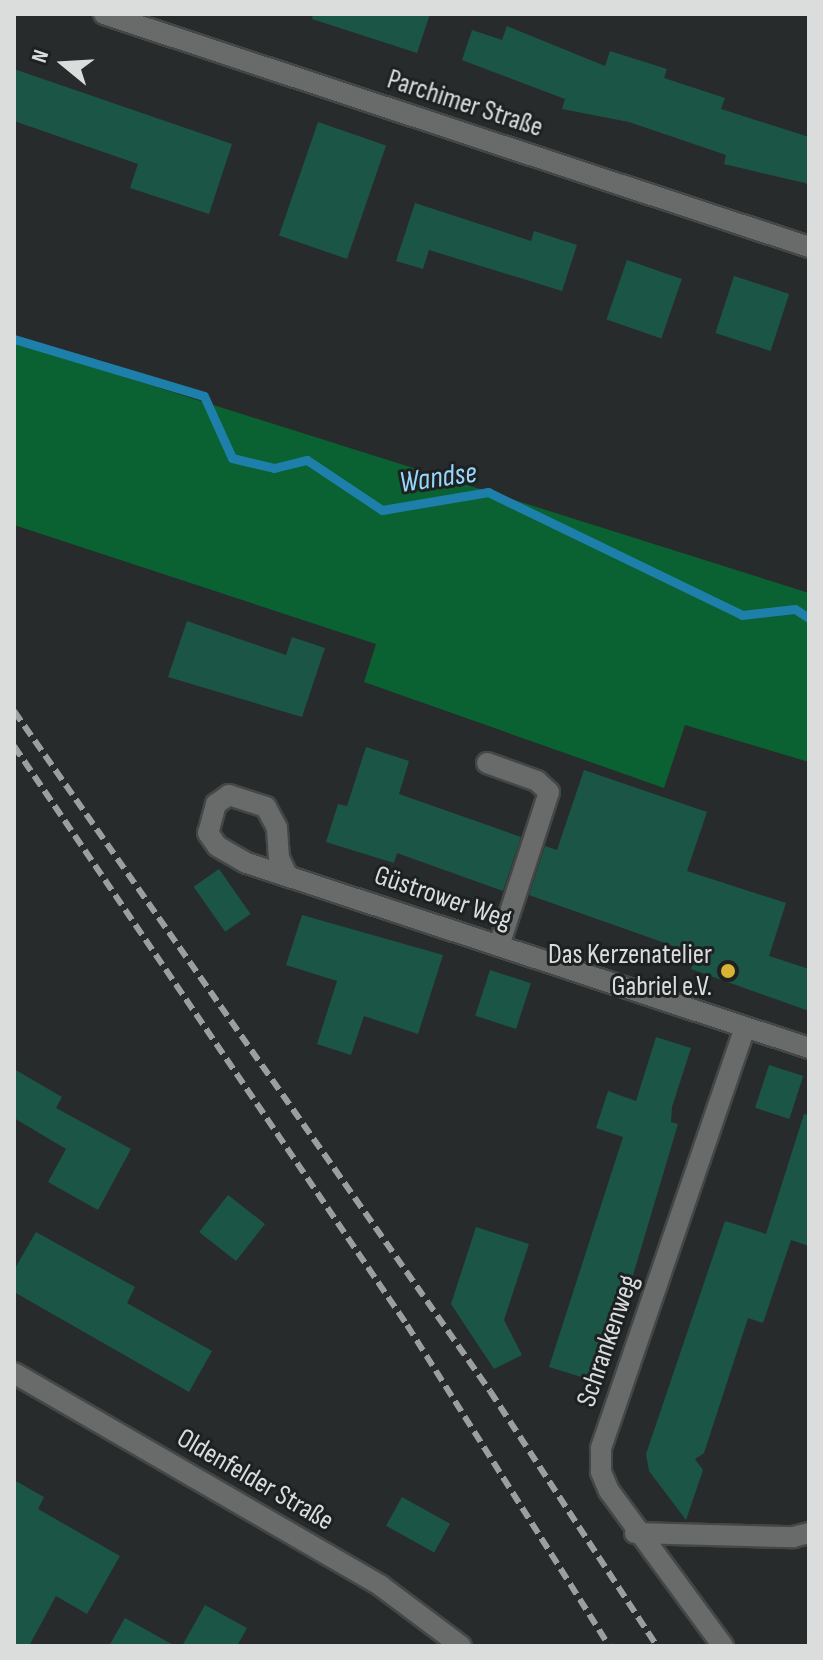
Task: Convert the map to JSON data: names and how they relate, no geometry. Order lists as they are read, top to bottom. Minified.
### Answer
{"streets":{"street":["Parchimer Straße","Güstrower Weg","Schrankenweg","Oldenfelder Straße"]},"crossings":[["Güstrower Weg","Schrankenweg"]],"water":["Wandse"],"places":["Das Kerzenatelier Gabriel e.V."],"north":"left"}
